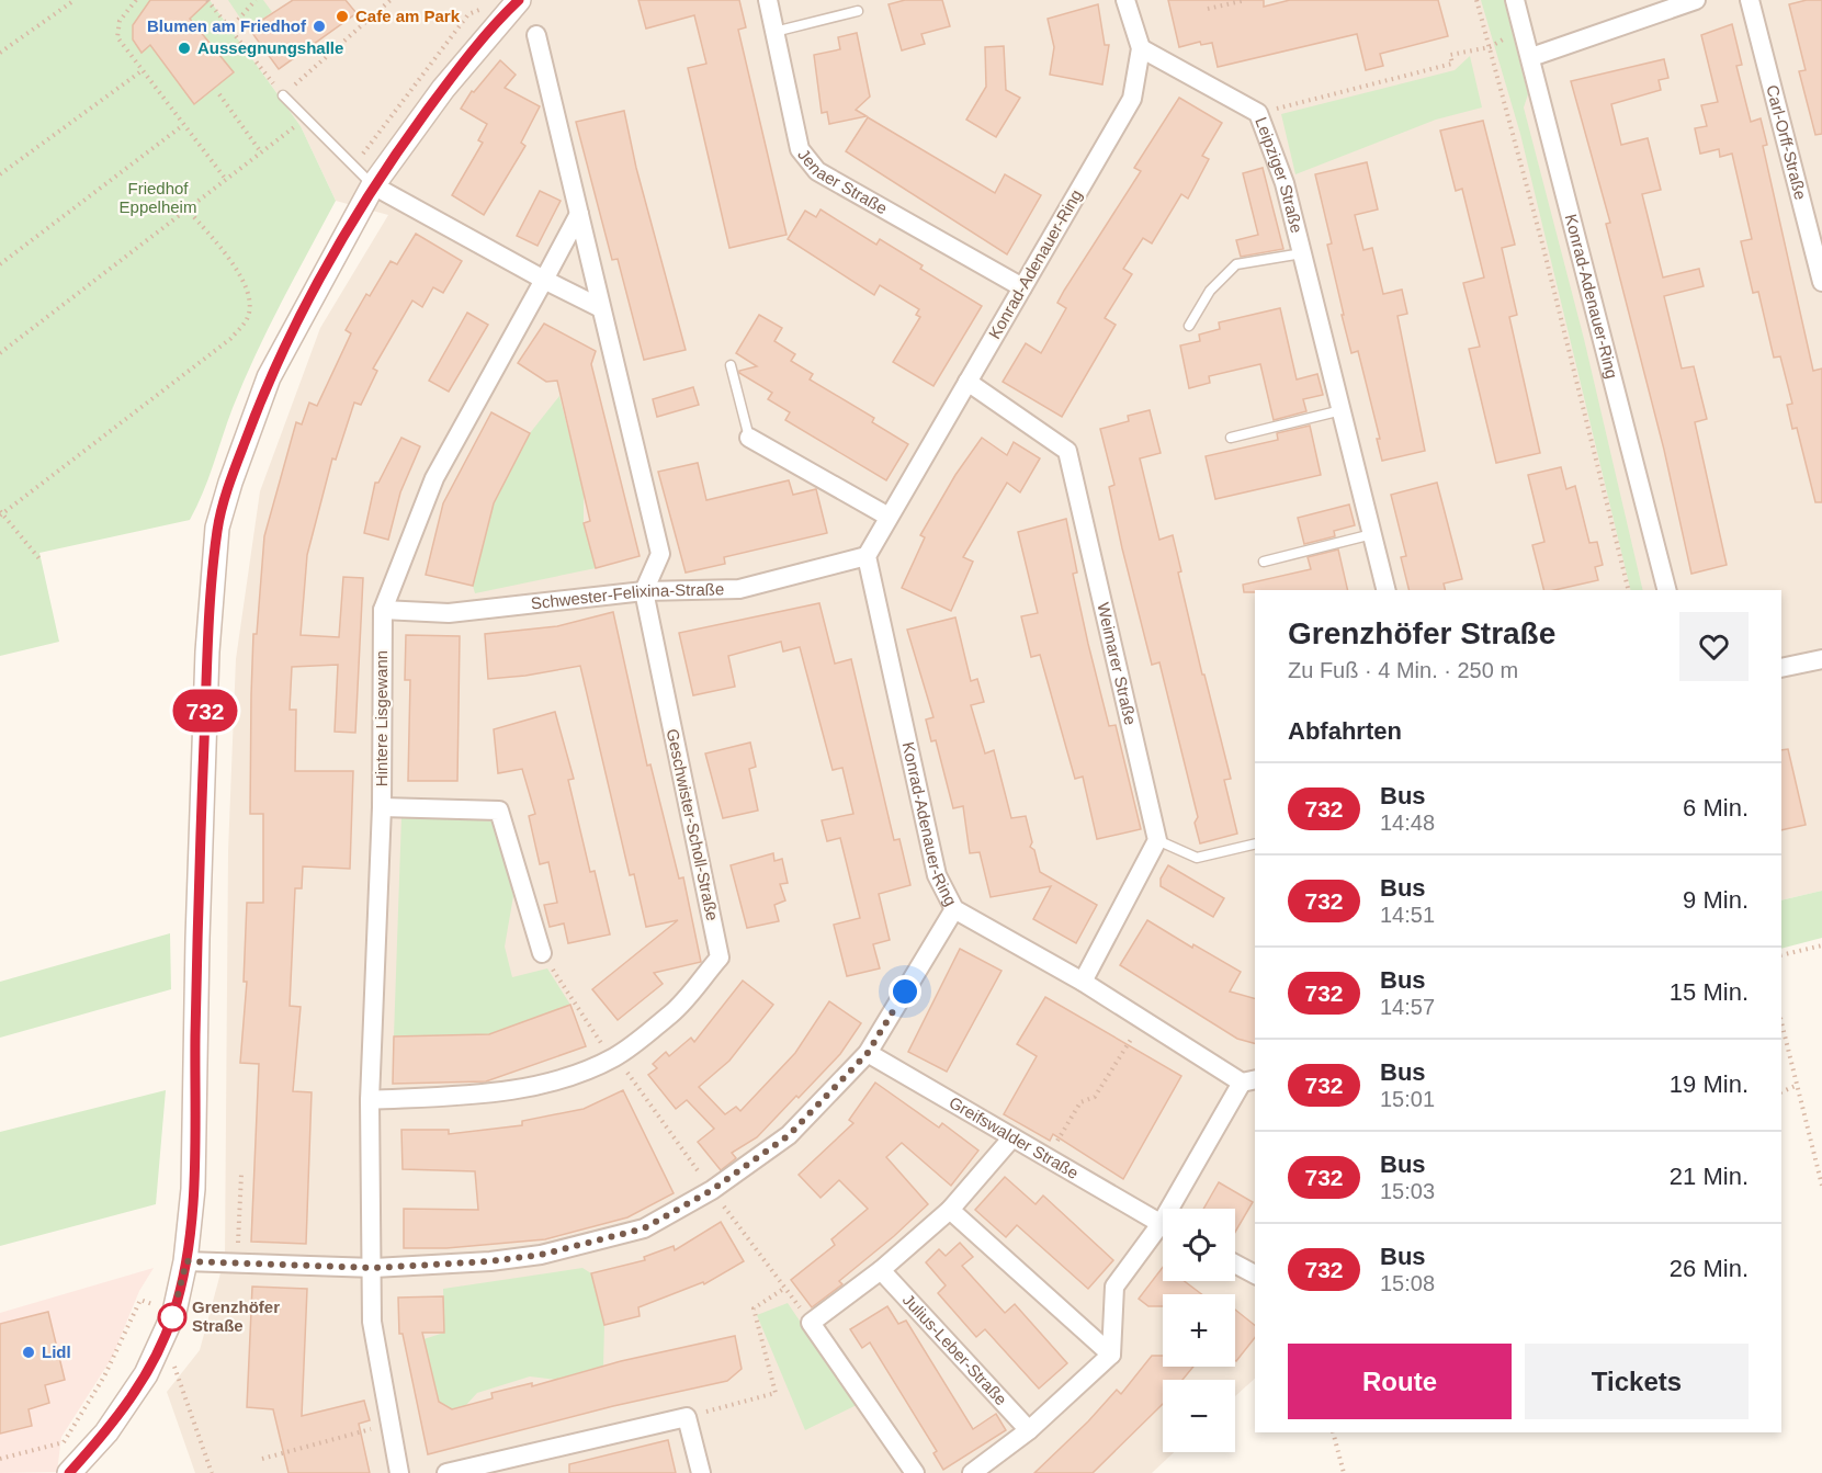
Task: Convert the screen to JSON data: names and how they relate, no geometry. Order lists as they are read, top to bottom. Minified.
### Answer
{"streets":{"street":["Carl-Orff-Straße","Leipziger Straße","Jenaer Straße","Konrad-Adenauer-Ring","Schwester-Felixina-Straße","Weimarer Straße","Hintere Lisgewann","Geschwister-Scholl-Straße","Greifswalder Straße","Julius-Leber-Straße"]},"crossings":[["Leipziger Straße","Konrad-Adenauer-Ring"],["Jenaer Straße","Konrad-Adenauer-Ring"],["Konrad-Adenauer-Ring","Schwester-Felixina-Straße"],["Konrad-Adenauer-Ring","Weimarer Straße"],["Schwester-Felixina-Straße","Hintere Lisgewann"],["Schwester-Felixina-Straße","Geschwister-Scholl-Straße"],["Hintere Lisgewann","Geschwister-Scholl-Straße"]],"parks":["Friedhof Eppelheim"],"places":["Cafe am Park","Blumen am Friedhof","Aussegnungshalle","Grenzhöfer Straße","Lidl"],"lines":["bus line 732"],"page":{"on_map":"732","heading":[["Grenzhöfer Straße","Zu Fuß · 4 Min. · 250 m"],"Abfahrten"],"list":[{"mark":"732","name":"Bus","note":"14:48","value":"6 Min."},{"mark":"732","name":"Bus","note":"14:51","value":"9 Min."},{"mark":"732","name":"Bus","note":"14:57","value":"15 Min."},{"mark":"732","name":"Bus","note":"15:01","value":"19 Min."},{"mark":"732","name":"Bus","note":"15:03","value":"21 Min."},{"mark":"732","name":"Bus","note":"15:08","value":"26 Min."}],"map_buttons":["+","−"],"buttons":["Route","Tickets"]}}
